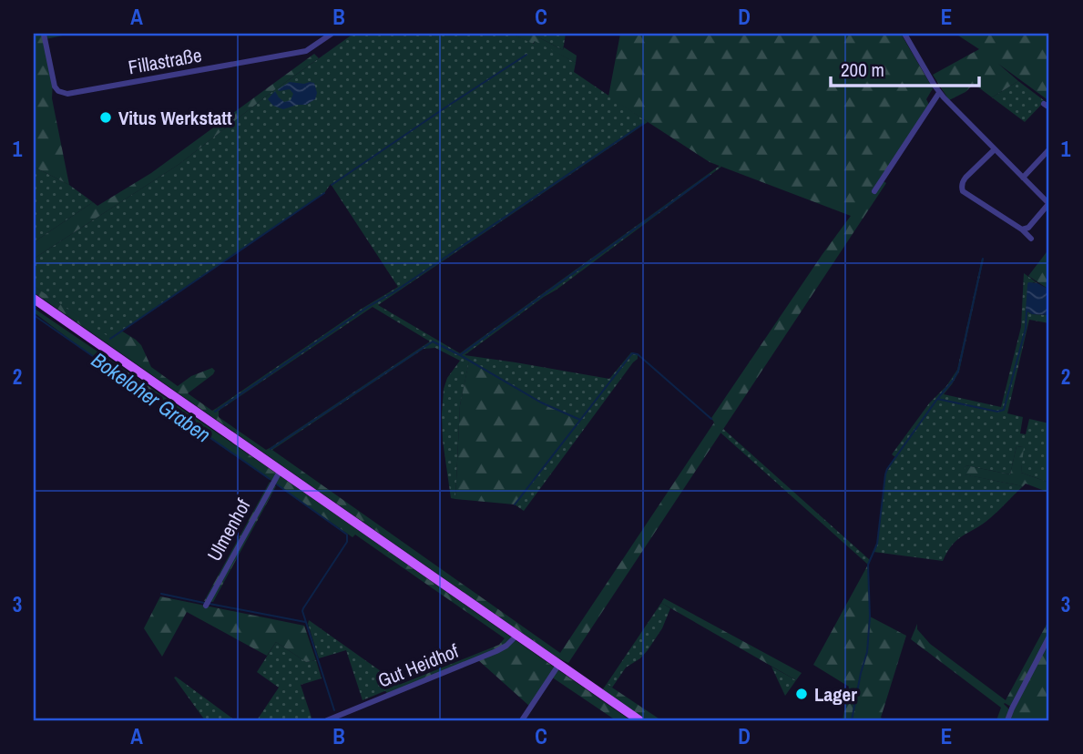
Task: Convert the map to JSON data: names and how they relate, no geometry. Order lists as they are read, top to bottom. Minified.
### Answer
{"streets":{"street":["Fillastraße","Ulmenhof","Gut Heidhof"]},"water":["Bokeloher Graben"],"places":["Vitus Werkstatt","Lager"],"scale_bar":"200 m","grid":{"columns":["A","B","C","D","E"],"rows":["1","2","3"]}}
